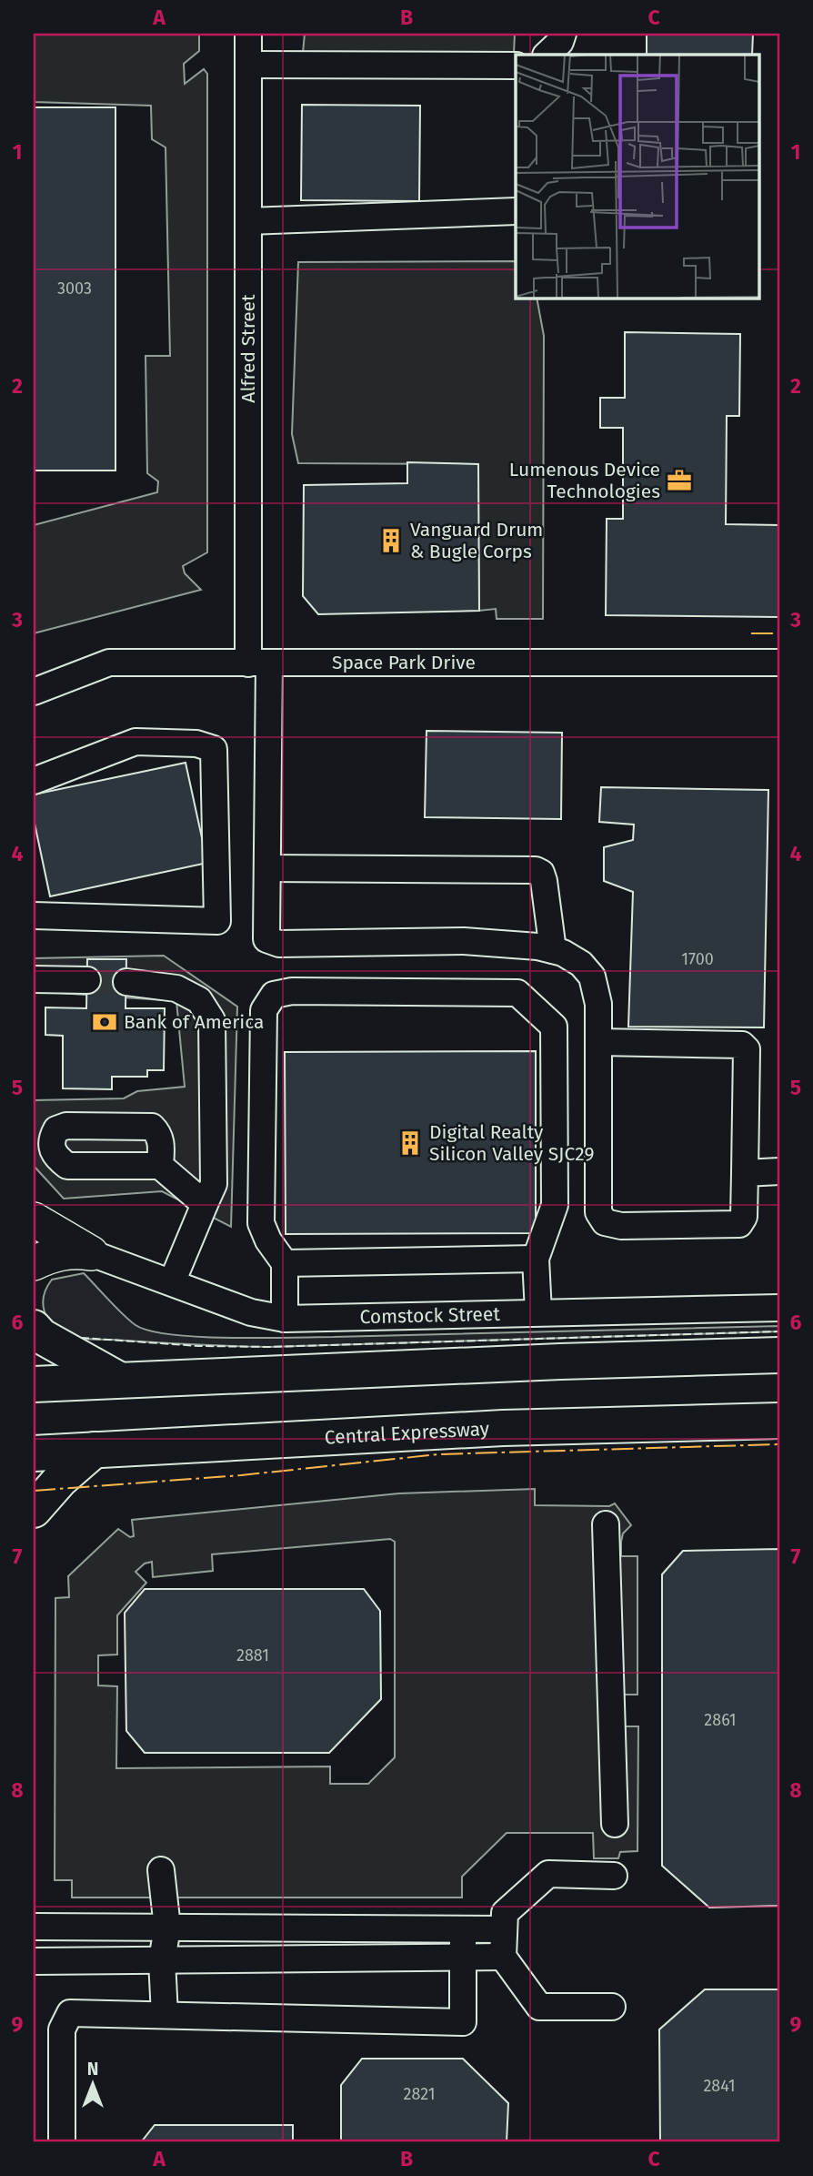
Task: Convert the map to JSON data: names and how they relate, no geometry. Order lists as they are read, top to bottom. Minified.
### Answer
{"streets":{"highway":["Central Expressway"],"street":["Alfred Street","Space Park Drive","Comstock Street"]},"crossings":[["Alfred Street","Space Park Drive"]],"places":{"office":["Lumenous Device Technologies"],"building":["Vanguard Drum & Bugle Corps","Digital Realty Silicon Valley SJC29"],"bank":["Bank of America"]},"house_numbers":["3003","1700","2881","2861","2841","2821"],"north":"top","grid":{"columns":["A","B","C"],"rows":["1","2","3","4","5","6","7","8","9"]}}
